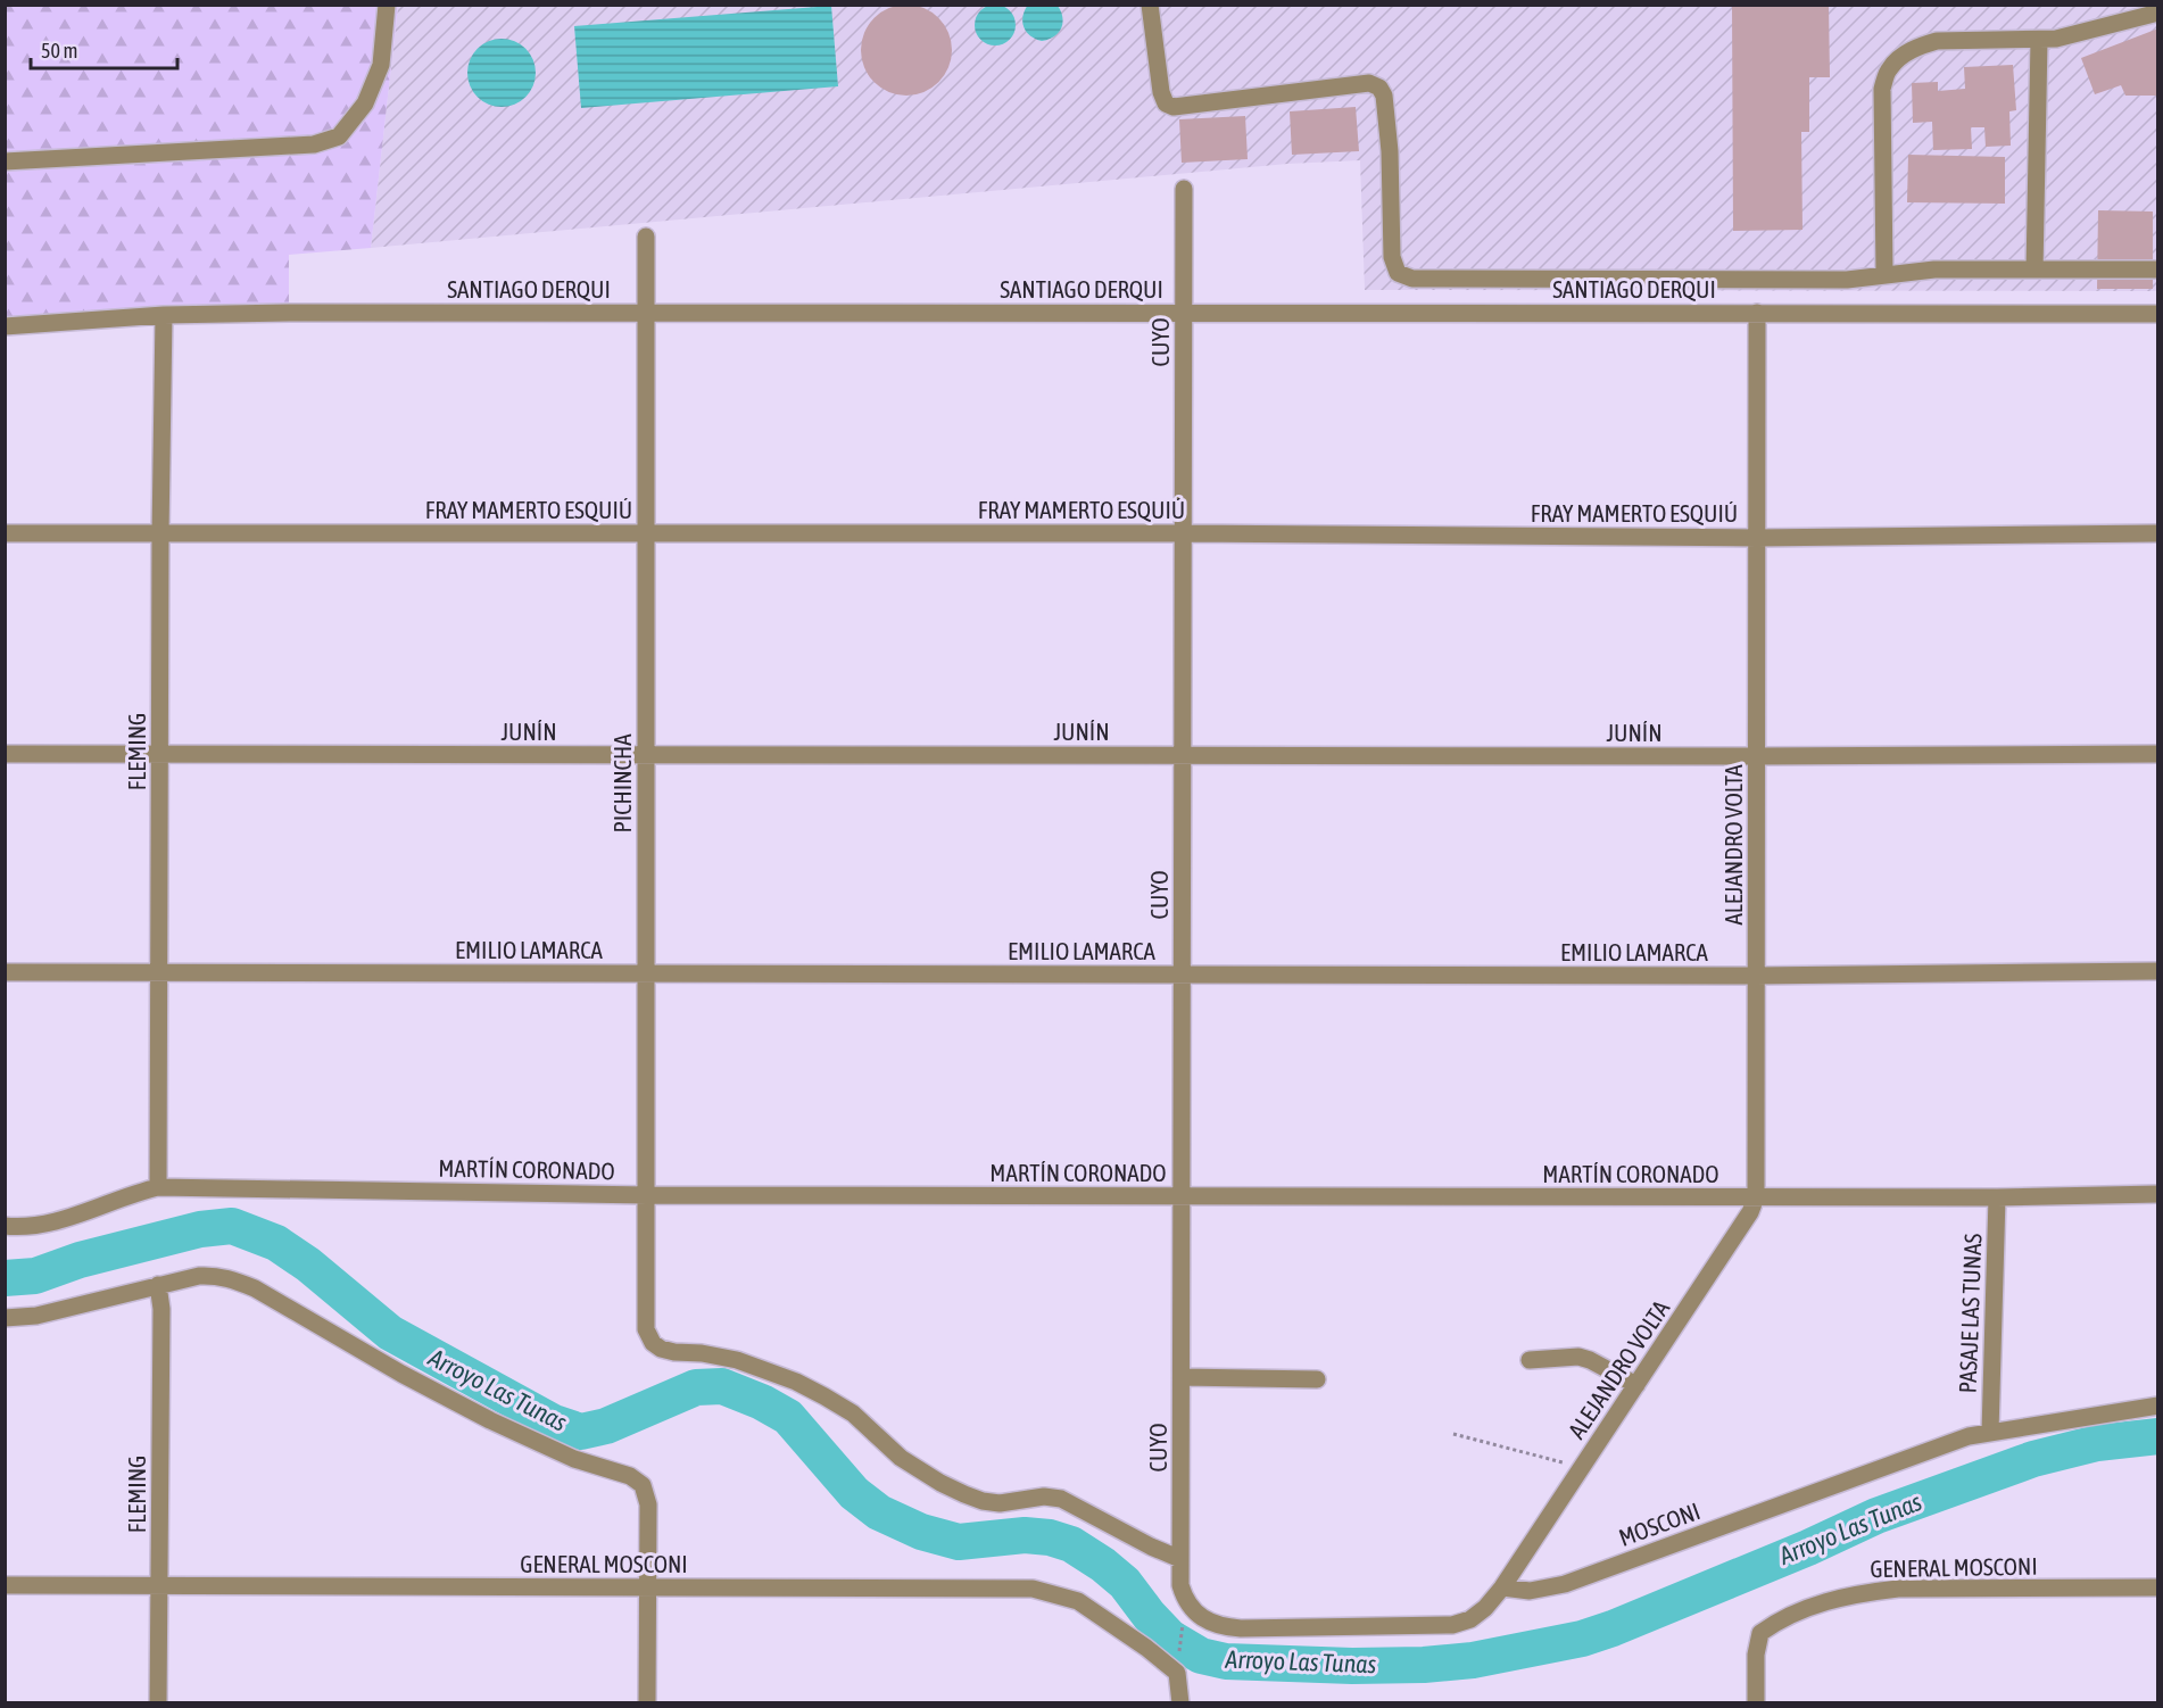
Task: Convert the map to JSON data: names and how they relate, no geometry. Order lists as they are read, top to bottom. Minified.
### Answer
{"streets":{"street":["SANTIAGO DERQUI","CUYO","FRAY MAMERTO ESQUIÚ","JUNÍN","FLEMING","PICHINCHA","ALEJANDRO VOLTA","EMILIO LAMARCA","MARTÍN CORONADO","PASAJE LAS TUNAS","MOSCONI","GENERAL MOSCONI"]},"crossings":[["SANTIAGO DERQUI","CUYO"],["SANTIAGO DERQUI","FLEMING"],["SANTIAGO DERQUI","PICHINCHA"],["SANTIAGO DERQUI","ALEJANDRO VOLTA"],["CUYO","FRAY MAMERTO ESQUIÚ"],["CUYO","JUNÍN"],["CUYO","PICHINCHA"],["CUYO","EMILIO LAMARCA"],["CUYO","MARTÍN CORONADO"],["FRAY MAMERTO ESQUIÚ","FLEMING"],["FRAY MAMERTO ESQUIÚ","PICHINCHA"],["FRAY MAMERTO ESQUIÚ","ALEJANDRO VOLTA"],["JUNÍN","FLEMING"],["JUNÍN","PICHINCHA"],["JUNÍN","ALEJANDRO VOLTA"],["FLEMING","EMILIO LAMARCA"],["FLEMING","MARTÍN CORONADO"],["FLEMING","GENERAL MOSCONI"],["PICHINCHA","EMILIO LAMARCA"],["PICHINCHA","MARTÍN CORONADO"],["ALEJANDRO VOLTA","EMILIO LAMARCA"],["ALEJANDRO VOLTA","MARTÍN CORONADO"],["ALEJANDRO VOLTA","MOSCONI"],["MARTÍN CORONADO","PASAJE LAS TUNAS"],["PASAJE LAS TUNAS","MOSCONI"]],"water":["Arroyo Las Tunas"],"scale_bar":"50 m"}
